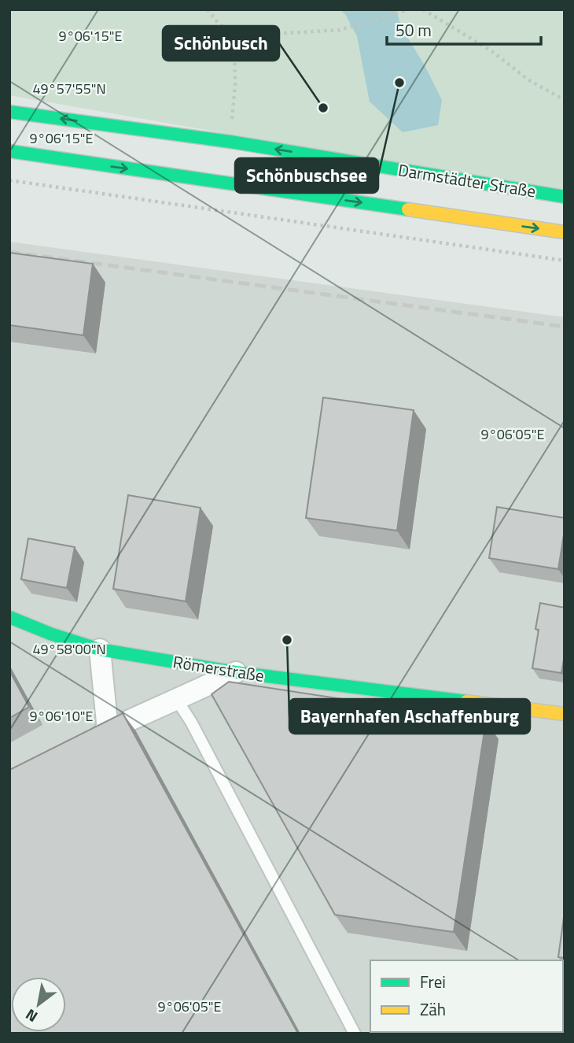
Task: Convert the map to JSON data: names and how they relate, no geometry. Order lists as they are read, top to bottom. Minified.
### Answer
{"streets":{"main road":["Darmstädter Straße","Römerstraße"]},"places":["Schönbuschsee","Schönbusch","Bayernhafen Aschaffenburg"],"legend":["Frei","Zäh"],"scale_bar":"50 m","north":"bottom left","coordinates":["9°06'15\"E","49°57'55\"N","9°06'05\"E","49°58'00\"N","9°06'10\"E"]}
